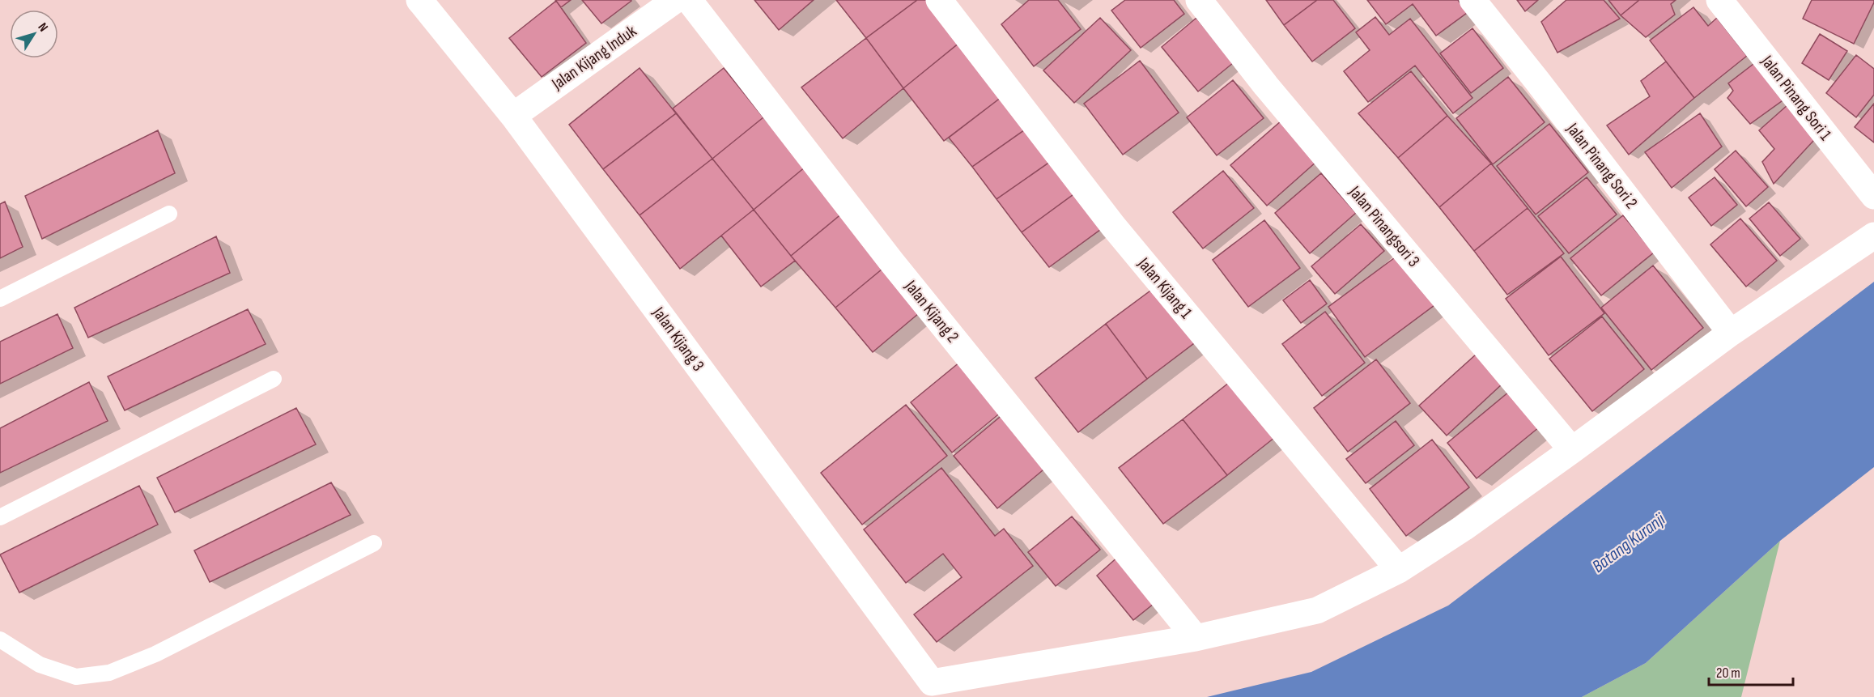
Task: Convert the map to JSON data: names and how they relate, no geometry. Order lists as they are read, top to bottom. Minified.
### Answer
{"streets":{"street":["Jalan Kijang Induk","Jalan Pinang Sori 1","Jalan Pinang Sori 2","Jalan Pinangsori 3","Jalan Kijang 1","Jalan Kijang 2","Jalan Kijang 3"]},"crossings":[["Jalan Kijang Induk","Jalan Kijang 3"],["Jalan Kijang 2","Jalan Kijang 3"]],"water":["Batang Kuranji"],"scale_bar":"20 m","north":"top right"}
